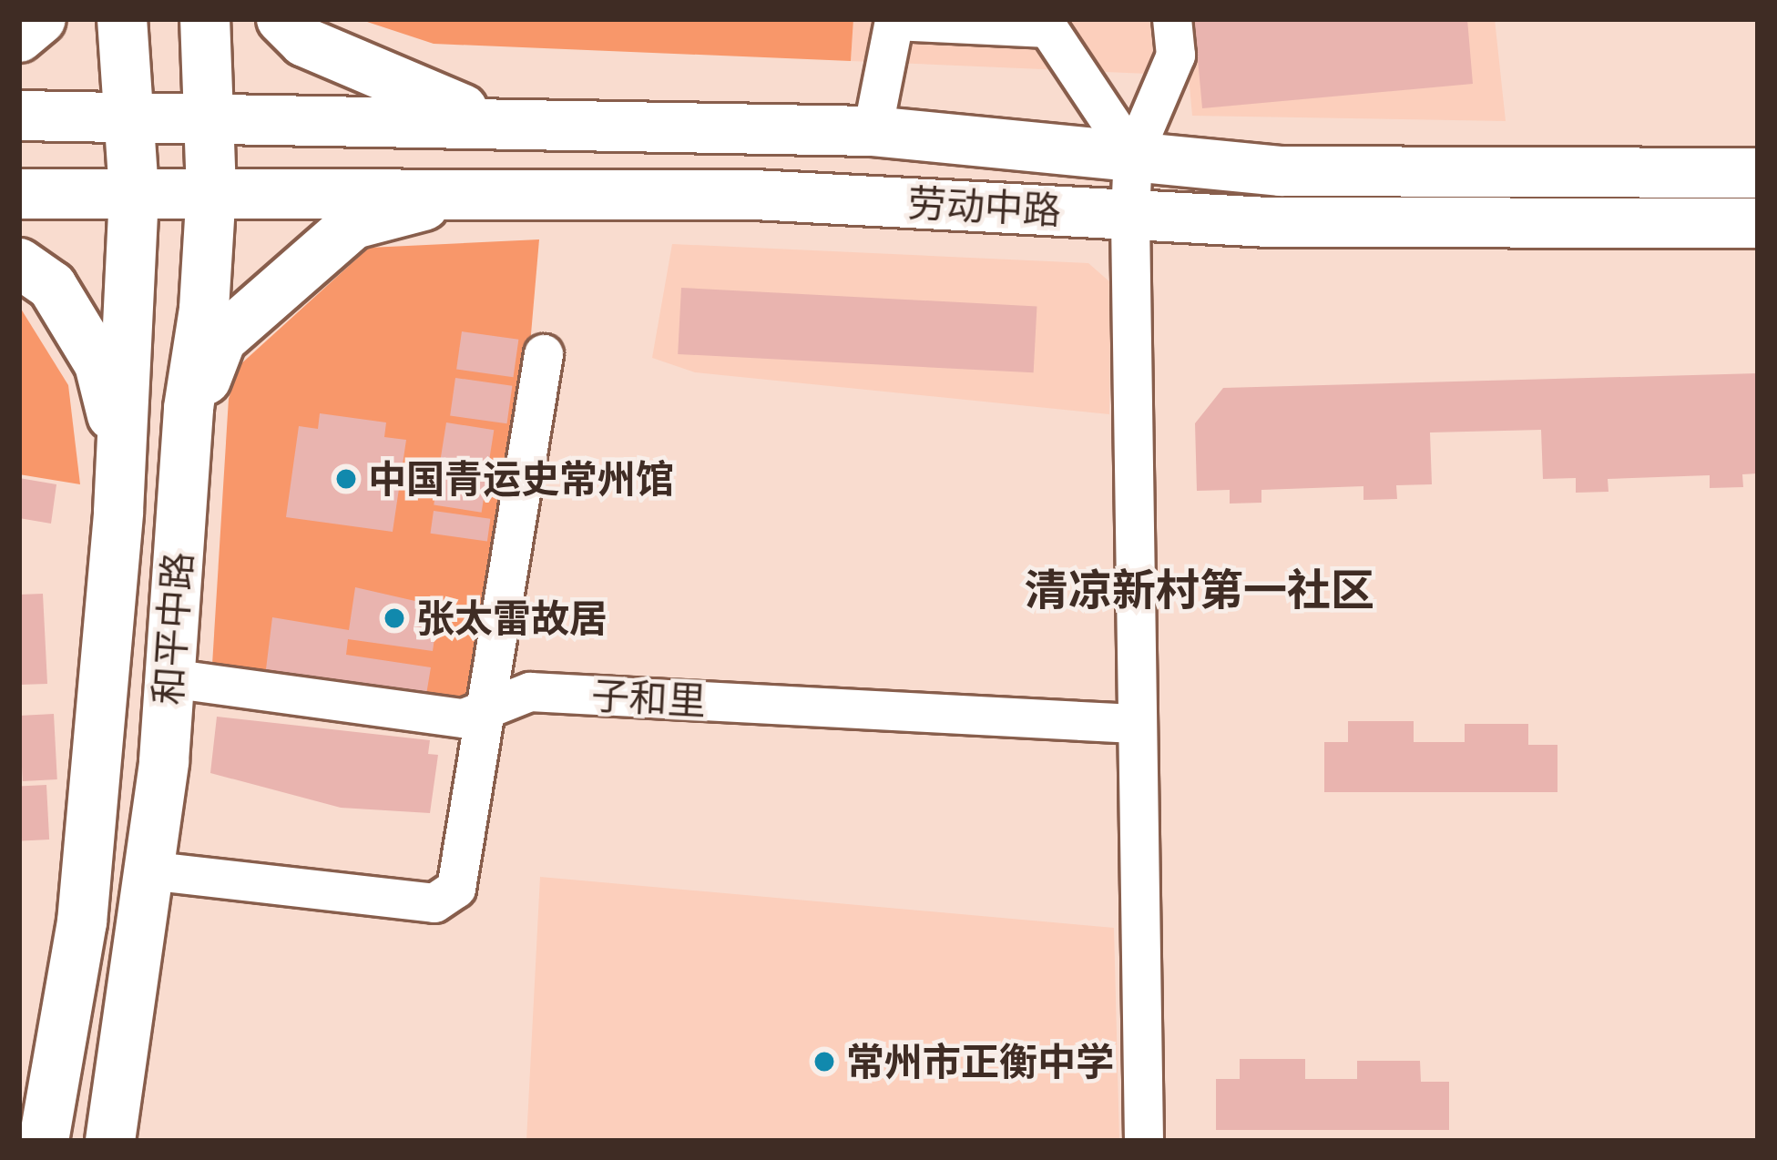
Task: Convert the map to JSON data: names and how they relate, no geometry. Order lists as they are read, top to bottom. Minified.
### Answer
{"streets":{"main road":["劳动中路","和平中路"],"street":["子和里"]},"crossings":[["劳动中路","和平中路"],["和平中路","子和里"]],"districts":["清凉新村第一社区"],"places":["中国青运史常州馆","张太雷故居","常州市正衡中学"]}
